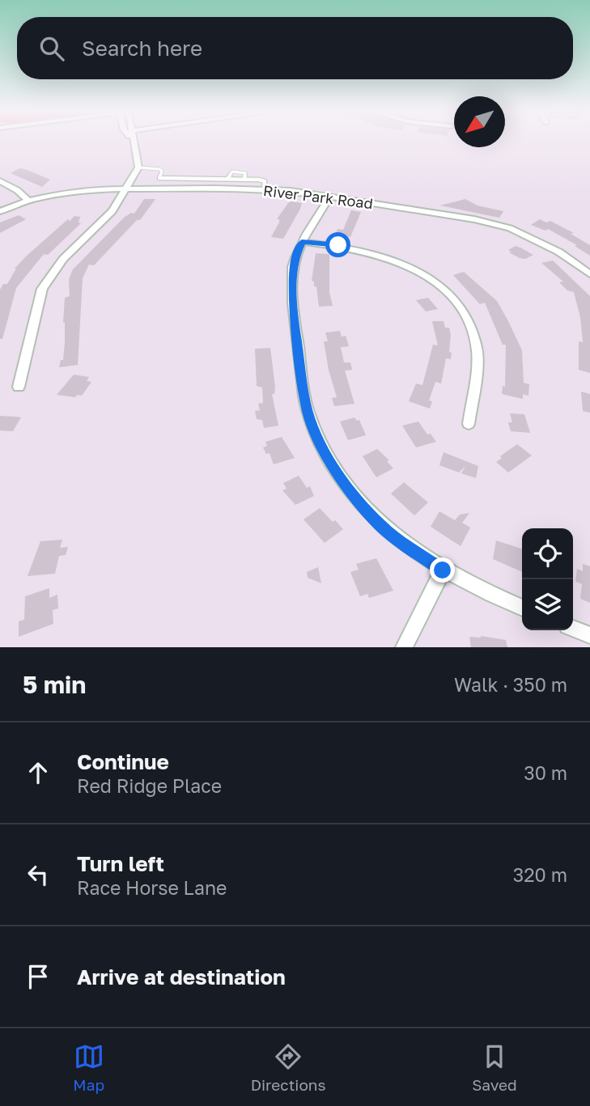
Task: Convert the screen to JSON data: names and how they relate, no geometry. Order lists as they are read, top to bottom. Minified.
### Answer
{"streets":{"street":["River Park Road"]},"north":"bottom left","page":{"search":"Search here","heading":["5 min","Walk · 350 m"],"list":[["Continue","Red Ridge Place","30 m"],["Turn left","Race Horse Lane","320 m"],"Arrive at destination"],"nav":["Map","Directions","Saved"]}}
